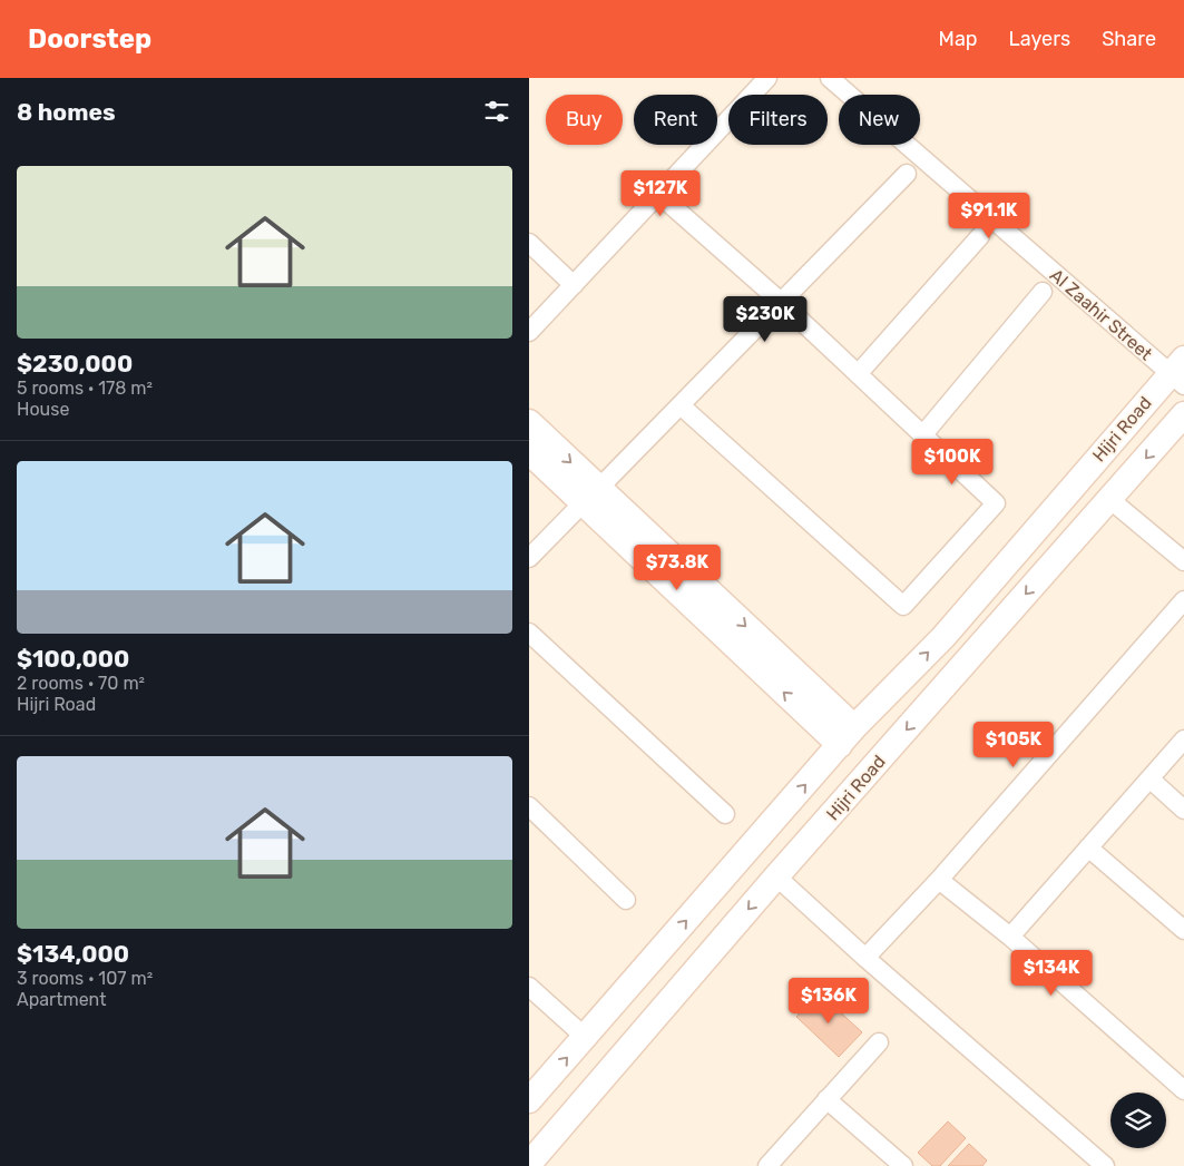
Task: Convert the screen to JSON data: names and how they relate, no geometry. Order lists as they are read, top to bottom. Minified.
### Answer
{"streets":{"main road":["Hijri Road"],"street":["Al Zaahir Street"]},"crossings":[["Al Zaahir Street","Hijri Road"]],"page":{"header":"Doorstep","nav":["Map","Layers","Share"],"heading":"8 homes","chip":["Buy","Rent","Filters","New"],"list":[{"name":"$230,000","note":"5 rooms · 178 m² · House"},{"name":"$100,000","note":"2 rooms · 70 m² · Hijri Road"},{"name":"$134,000","note":"3 rooms · 107 m² · Apartment"}],"price":["$127K","$91.1K","$230K","$100K","$73.8K","$105K","$134K","$136K"]}}
